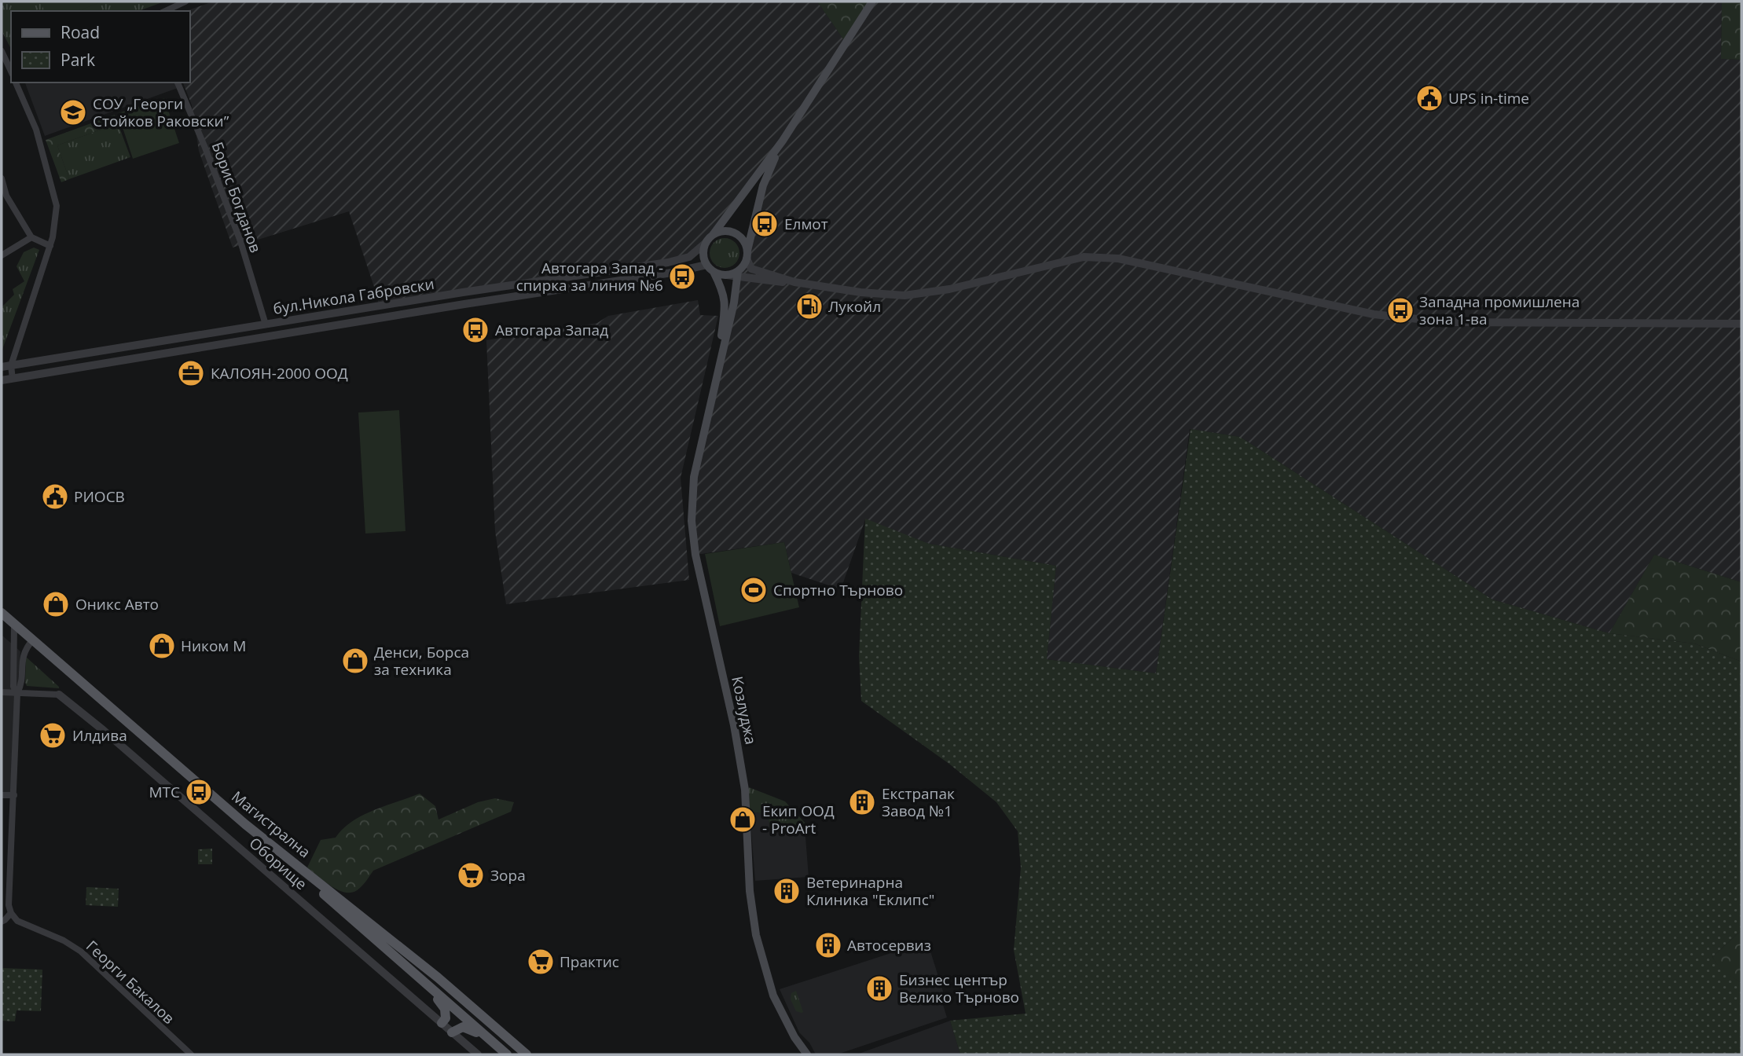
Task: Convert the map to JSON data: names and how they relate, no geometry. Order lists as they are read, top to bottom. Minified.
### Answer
{"streets":{"main road":["Козлуджа","Магистрална"],"street":["Борис Богданов","бул.Никола Габровски","Оборище","Георги Бакалов"]},"crossings":[["Борис Богданов","бул.Никола Габровски"],["бул.Никола Габровски","Козлуджа"]],"places":{"public building":["UPS in-time","РИОСВ"],"school or university":["СОУ „Георги Стойков Раковски”"],"bus stop":["Елмот","Автогара Запад - спирка за линия №6","Западна промишлена зона 1-ва","Автогара Запад","МТС"],"fuel station":["Лукойл"],"office":["КАЛОЯН-2000 ООД"],"sports":["Спортно Търново"],"shop":["Оникс Авто","Ником М","Денси, Борса за техника","Екип ООД - ProArt"],"supermarket":["Илдива","Зора","Практис"],"building":["Екстрапак Завод №1","Ветеринарна Клиника \"Еклипс\"","Автосервиз","Бизнес център Велико Търново"]},"legend":["Road","Park"]}
